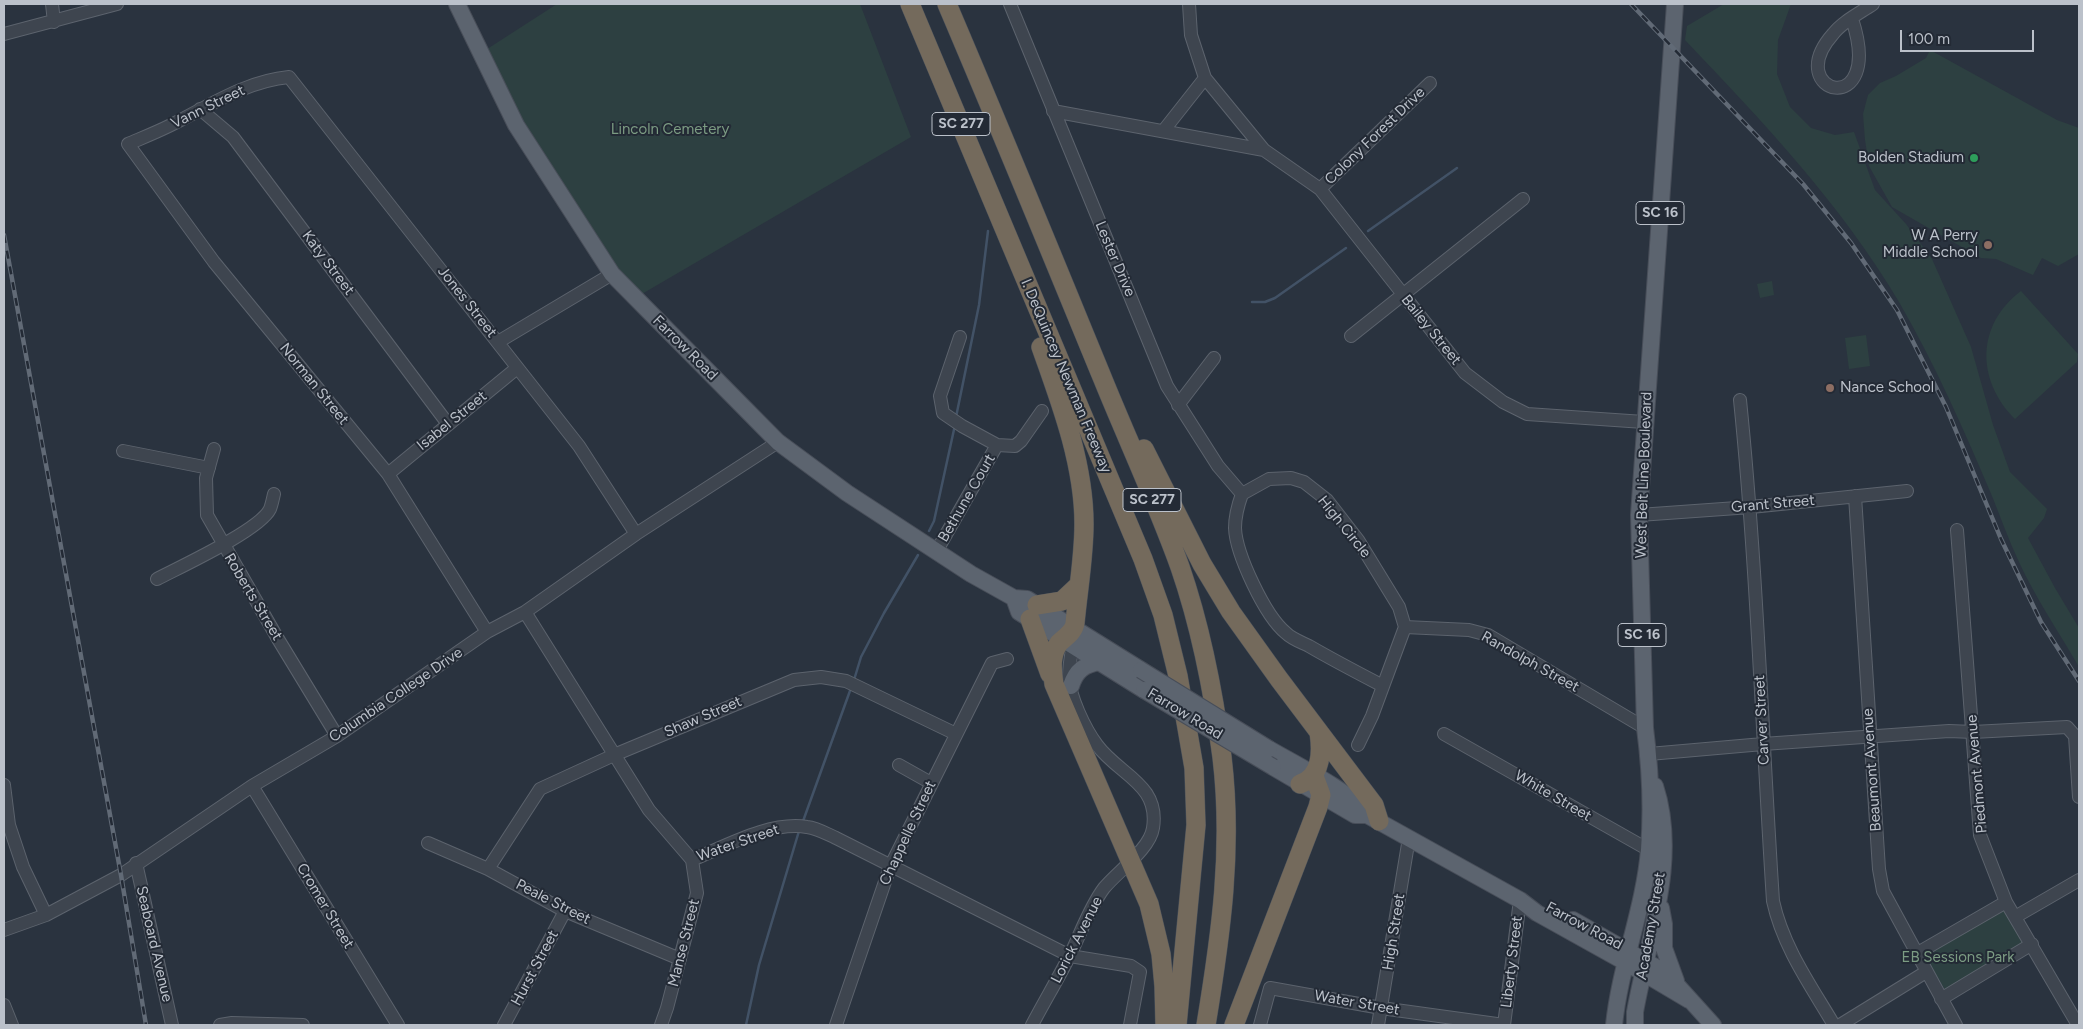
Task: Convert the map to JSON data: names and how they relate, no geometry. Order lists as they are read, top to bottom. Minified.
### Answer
{"streets":{"highway":["SC 277","I. DeQuincey Newman Freeway"],"main road":["SC 16","Farrow Road","West Belt Line Boulevard","Academy Street"],"street":["Vann Street","Colony Forest Drive","Lester Drive","Katy Street","Jones Street","Bailey Street","Norman Street","Isabel Street","Bethune Court","Grant Street","High Circle","Roberts Street","Randolph Street","Columbia College Drive","Shaw Street","Carver Street","Beaumont Avenue","Piedmont Avenue","White Street","Chappelle Street","Water Street","Peale Street","Cromer Street","High Street","Lorick Avenue","Manse Street","Seaboard Avenue","Liberty Street","Hurst Street"]},"crossings":[["Vann Street","Katy Street"],["Vann Street","Jones Street"],["Vann Street","Norman Street"],["Colony Forest Drive","Bailey Street"],["Lester Drive","Bailey Street"],["Lester Drive","High Circle"],["Katy Street","Isabel Street"],["Jones Street","Isabel Street"],["Jones Street","Columbia College Drive"],["Bailey Street","West Belt Line Boulevard"],["Farrow Road","West Belt Line Boulevard"],["Farrow Road","Bethune Court"],["Farrow Road","Columbia College Drive"],["Farrow Road","Academy Street"],["Farrow Road","High Street"],["Farrow Road","Liberty Street"],["Norman Street","Isabel Street"],["Norman Street","Columbia College Drive"],["West Belt Line Boulevard","Grant Street"],["West Belt Line Boulevard","Randolph Street"],["West Belt Line Boulevard","White Street"],["West Belt Line Boulevard","Academy Street"],["Grant Street","Carver Street"],["Grant Street","Beaumont Avenue"],["High Circle","Randolph Street"],["Roberts Street","Columbia College Drive"],["Columbia College Drive","Water Street"],["Columbia College Drive","Cromer Street"],["Columbia College Drive","Seaboard Avenue"],["Shaw Street","Chappelle Street"],["Shaw Street","Water Street"],["Shaw Street","Peale Street"],["White Street","Academy Street"],["Chappelle Street","Water Street"],["Water Street","High Street"],["Water Street","Lorick Avenue"],["Water Street","Manse Street"],["Water Street","Liberty Street"],["Peale Street","Manse Street"],["Peale Street","Hurst Street"]],"parks":["Lincoln Cemetery","EB Sessions Park"],"places":["Bolden Stadium","W A Perry Middle School","Nance School"],"scale_bar":"100 m"}
